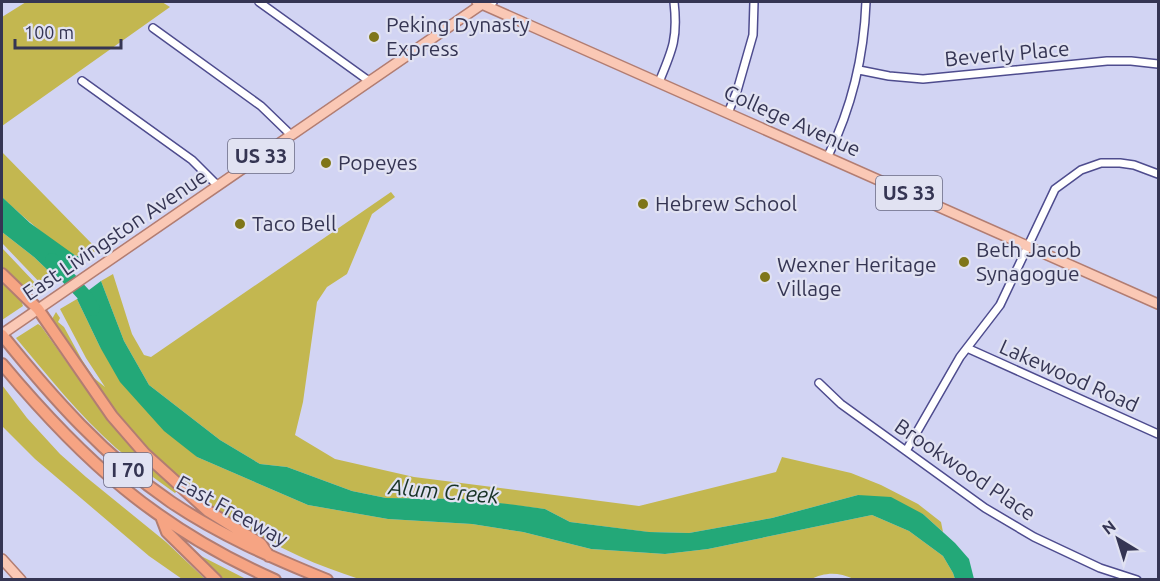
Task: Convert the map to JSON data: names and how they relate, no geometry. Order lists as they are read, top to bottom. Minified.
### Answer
{"streets":{"highway":["I 70","East Freeway"],"main road":["College Avenue","US 33","East Livingston Avenue"],"street":["Beverly Place","Lakewood Road","Brookwood Place"]},"crossings":[["College Avenue","East Livingston Avenue"],["East Livingston Avenue","East Freeway"]],"water":["Alum Creek"],"places":["Peking Dynasty Express","Popeyes","Hebrew School","Taco Bell","Beth Jacob Synagogue","Wexner Heritage Village"],"scale_bar":"100 m","north":"top left"}
